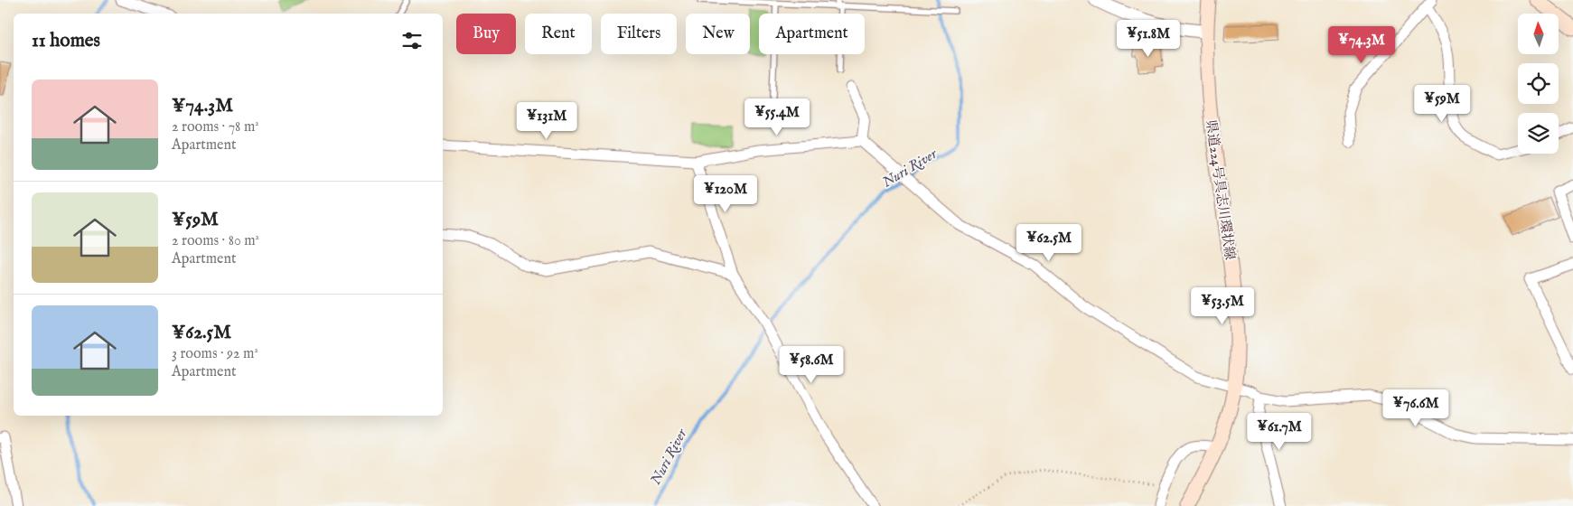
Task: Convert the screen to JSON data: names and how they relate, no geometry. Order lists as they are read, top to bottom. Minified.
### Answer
{"streets":{"main road":["県道224号具志川環状線"]},"water":["Nuri River"],"north":"top","page":{"chip":["Buy","Rent","Filters","New","Apartment"],"heading":"11 homes","price":["¥51.8M","¥74.3M","¥59M","¥55.4M","¥131M","¥120M","¥62.5M","¥53.5M","¥58.6M","¥76.6M","¥61.7M"],"list":[{"name":"¥74.3M","note":"2 rooms · 78 m² · Apartment"},{"name":"¥59M","note":"2 rooms · 80 m² · Apartment"},{"name":"¥62.5M","note":"3 rooms · 92 m² · Apartment"}]}}
